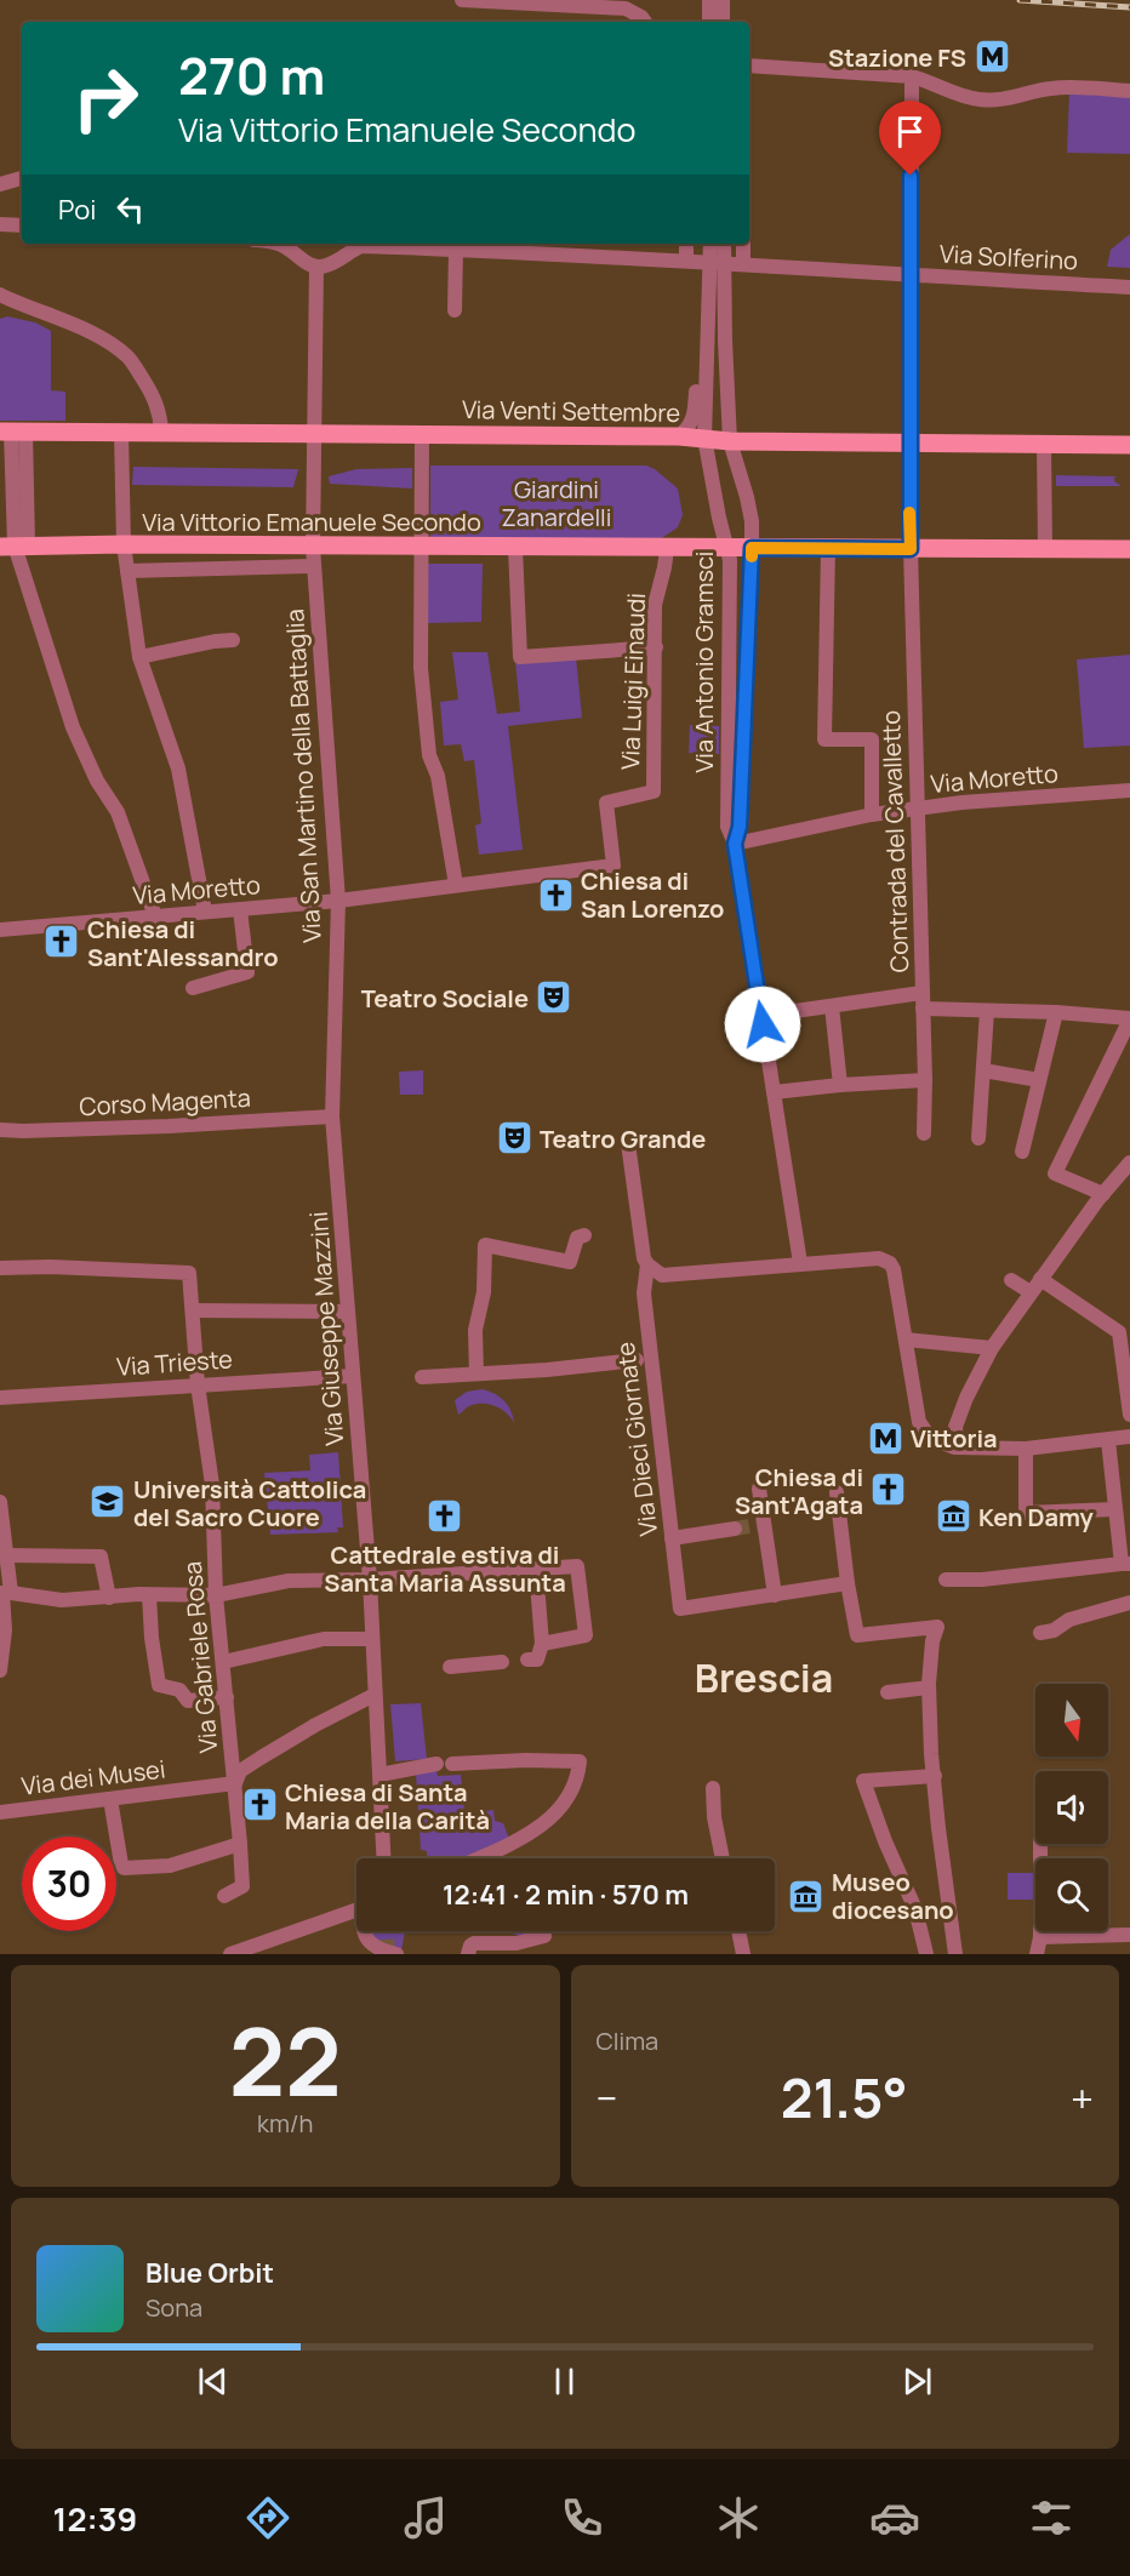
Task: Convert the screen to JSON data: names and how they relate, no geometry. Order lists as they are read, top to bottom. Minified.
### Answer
{"streets":{"main road":["Via Venti Settembre","Via Vittorio Emanuele Secondo"],"street":["Via Solferino","Via Antonio Gramsci","Via Luigi Einaudi","Via San Martino della Battaglia","Via Moretto","Contrada del Cavalletto","Corso Magenta","Via Giuseppe Mazzini","Via Trieste","Via Dieci Giornate","Via Gabriele Rosa","Via dei Musei"]},"crossings":[["Via Solferino","Via Antonio Gramsci"],["Via Solferino","Via San Martino della Battaglia"],["Via Solferino","Contrada del Cavalletto"],["Via Venti Settembre","Via Antonio Gramsci"],["Via Venti Settembre","Via San Martino della Battaglia"],["Via Venti Settembre","Contrada del Cavalletto"],["Via Vittorio Emanuele Secondo","Via Antonio Gramsci"],["Via Vittorio Emanuele Secondo","Via Luigi Einaudi"],["Via Vittorio Emanuele Secondo","Via San Martino della Battaglia"],["Via Vittorio Emanuele Secondo","Contrada del Cavalletto"],["Via Antonio Gramsci","Via Moretto"],["Via Luigi Einaudi","Via Moretto"],["Via San Martino della Battaglia","Via Moretto"],["Via San Martino della Battaglia","Corso Magenta"],["Via San Martino della Battaglia","Via Giuseppe Mazzini"],["Via Moretto","Contrada del Cavalletto"],["Corso Magenta","Via Giuseppe Mazzini"],["Via Giuseppe Mazzini","Via Trieste"],["Via Trieste","Via Gabriele Rosa"],["Via Gabriele Rosa","Via dei Musei"]],"districts":["Brescia"],"parks":["Giardini Zanardelli"],"places":{"metro station":["Stazione FS","Vittoria"],"church":["Chiesa di San Lorenzo","Chiesa di Sant'Alessandro","Chiesa di Sant'Agata","Cattedrale estiva di Santa Maria Assunta","Chiesa di Santa Maria della Carità"],"theatre":["Teatro Sociale","Teatro Grande"],"school or university":["Università Cattolica del Sacro Cuore"],"museum":["Ken Damy","Museo diocesano"]},"north":"bottom","page":{"turn":["270 m","Via Vittorio Emanuele Secondo"],"then":"Poi","limit":"30","trip":"12:41 · 2 min · 570 m","tile":[["22","km/h"],"Clima"],"heat":["−","21.5°","+"],"song":["Blue Orbit","Sona"],"tabs":"12:39"}}
